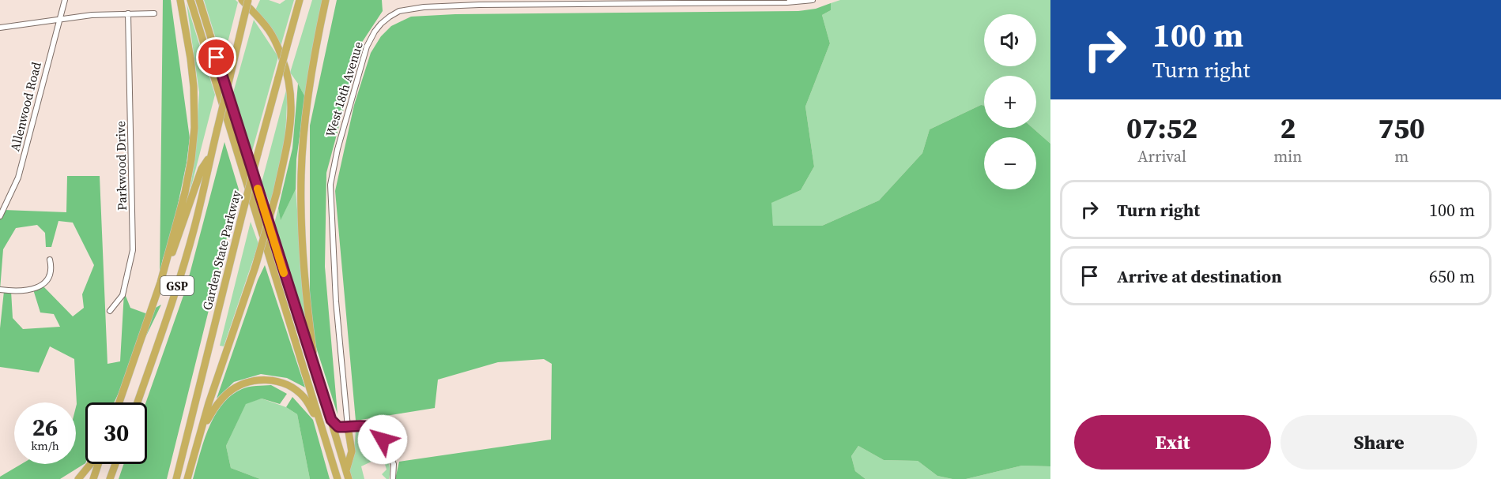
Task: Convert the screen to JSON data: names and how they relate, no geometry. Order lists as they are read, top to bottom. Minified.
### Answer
{"streets":{"highway":["Garden State Parkway","GSP"],"street":["West 18th Avenue","Allenwood Road","Parkwood Drive"]},"page":{"turn":["100 m","Turn right"],"map_buttons":["+","−"],"eta":["07:52","Arrival","2","min","750","m"],"list":[{"name":"Turn right","value":"100 m"},{"name":"Arrive at destination","value":"650 m"}],"speed":"26 km/h","limit":"30","buttons":["Exit","Share"]}}
